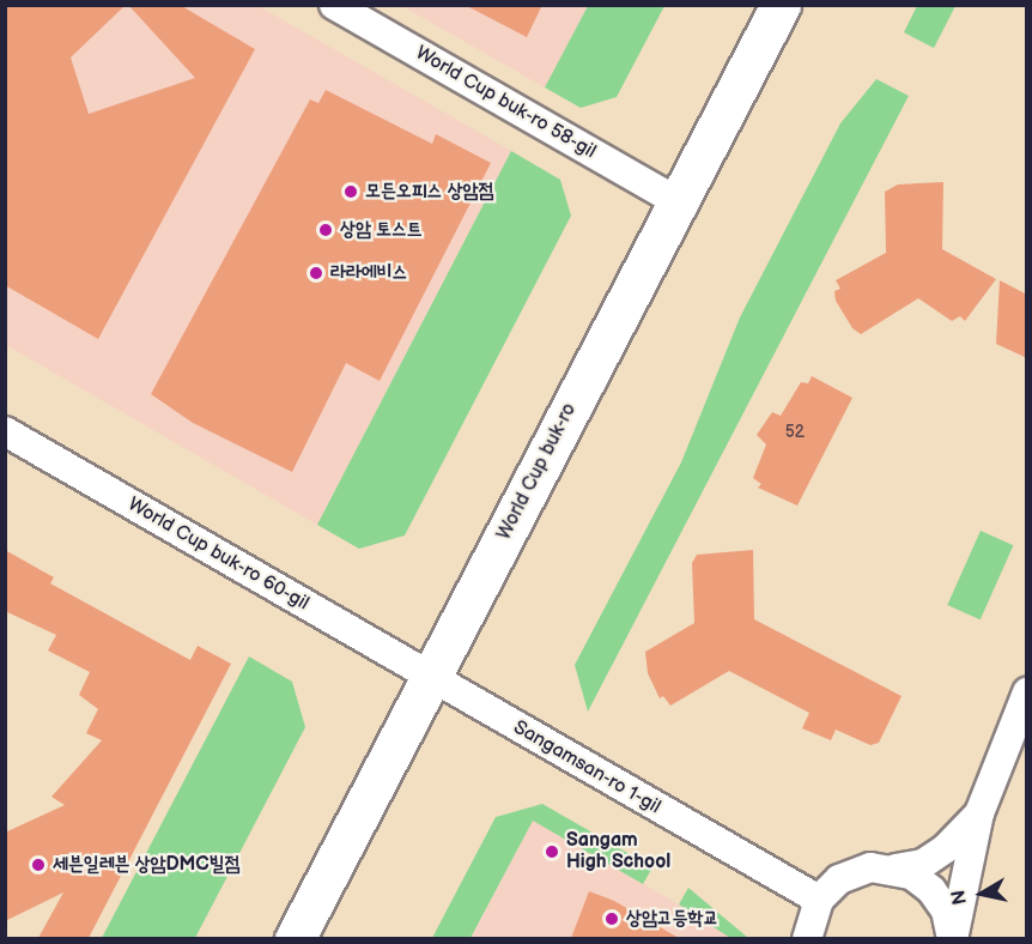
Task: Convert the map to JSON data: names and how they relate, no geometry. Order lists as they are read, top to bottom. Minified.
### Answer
{"streets":{"main road":["World Cup buk-ro"],"street":["World Cup buk-ro 58-gil","World Cup buk-ro 60-gil","Sangamsan-ro 1-gil"]},"crossings":[["World Cup buk-ro 58-gil","World Cup buk-ro"],["World Cup buk-ro","World Cup buk-ro 60-gil"],["World Cup buk-ro","Sangamsan-ro 1-gil"],["World Cup buk-ro 60-gil","Sangamsan-ro 1-gil"]],"places":["모든오피스 상암점","상암 토스트","라라에비스","Sangam High School","세븐일레븐 상암DMC빌점","상암고등학교"],"house_numbers":["52"],"north":"left"}
